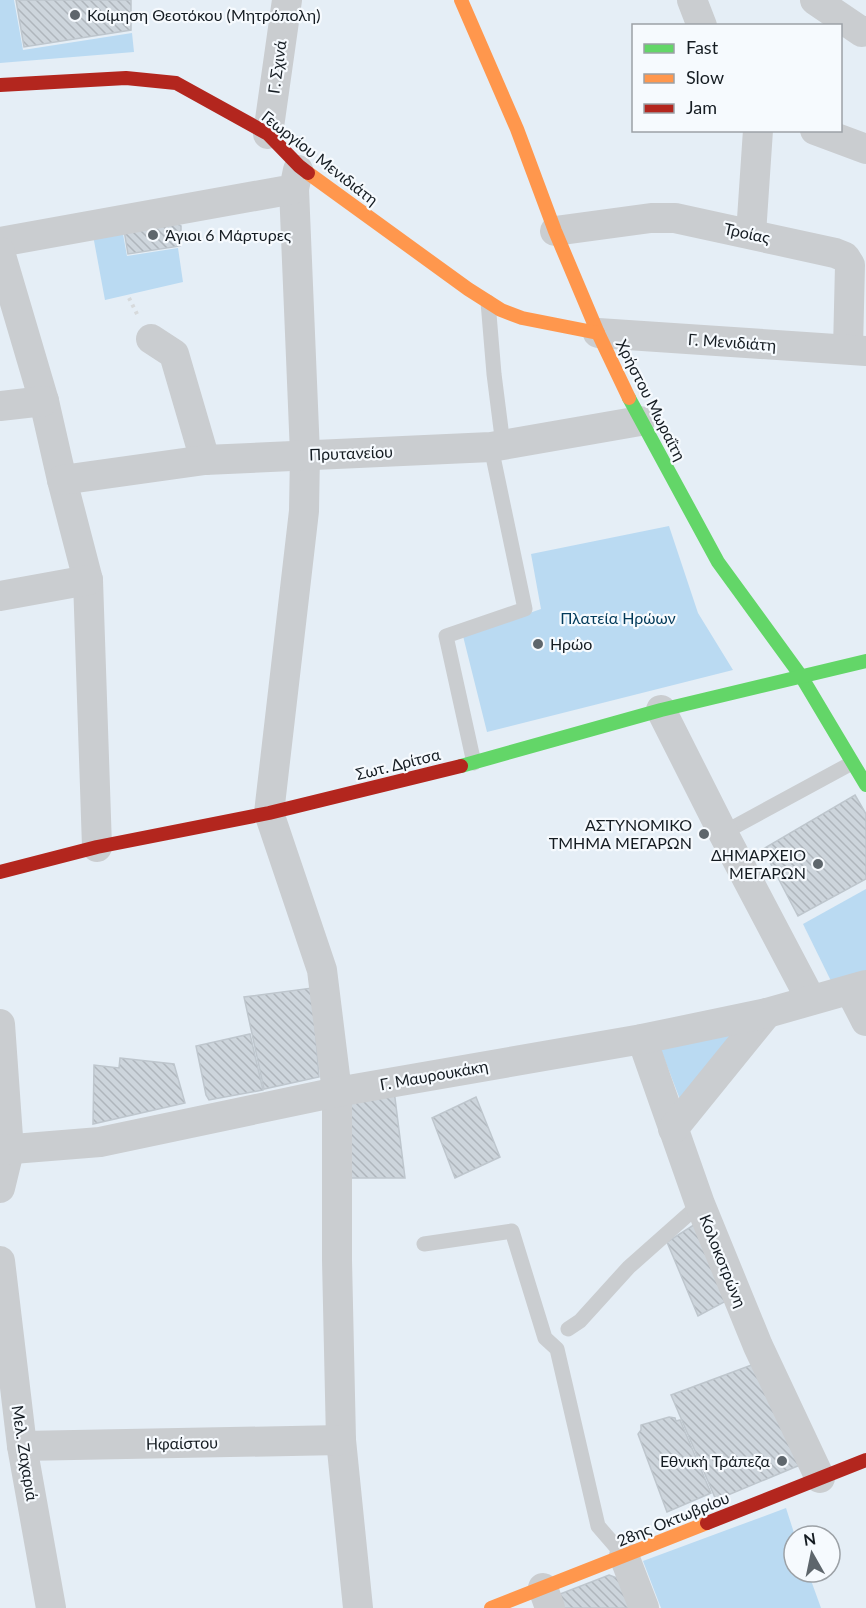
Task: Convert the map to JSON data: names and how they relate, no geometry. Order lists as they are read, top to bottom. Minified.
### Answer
{"streets":{"street":["Γ. Σχινά","Γεωργίου Μενιδιάτη","Τροίας","Γ. Μενιδιάτη","Χρήστου Μωραΐτη","Πρυτανείου","Σωτ. Δρίτσα","Γ. Μαυρουκάκη","Κολοκοτρώνη","Ηφαίστου","Μελ. Ζαχαριά","28ης Οκτωβρίου"]},"crossings":[["Γ. Σχινά","Γεωργίου Μενιδιάτη"],["Γεωργίου Μενιδιάτη","Γ. Μενιδιάτη"],["Γεωργίου Μενιδιάτη","Χρήστου Μωραΐτη"],["Τροίας","Γ. Μενιδιάτη"],["Τροίας","Χρήστου Μωραΐτη"],["Γ. Μενιδιάτη","Χρήστου Μωραΐτη"],["Χρήστου Μωραΐτη","Πρυτανείου"],["Χρήστου Μωραΐτη","Σωτ. Δρίτσα"],["Γ. Μαυρουκάκη","Κολοκοτρώνη"],["Κολοκοτρώνη","28ης Οκτωβρίου"],["Ηφαίστου","Μελ. Ζαχαριά"]],"parks":["Πλατεία Ηρώων"],"places":["Κοίμηση Θεοτόκου (Μητρόπολη)","Άγιοι 6 Μάρτυρες","Ηρώο","ΑΣΤΥΝΟΜΙΚΟ ΤΜΗΜΑ ΜΕΓΑΡΩΝ","ΔΗΜΑΡΧΕΙΟ ΜΕΓΑΡΩΝ","Εθνική Τράπεζα"],"legend":["Fast","Slow","Jam"],"north":"top"}
